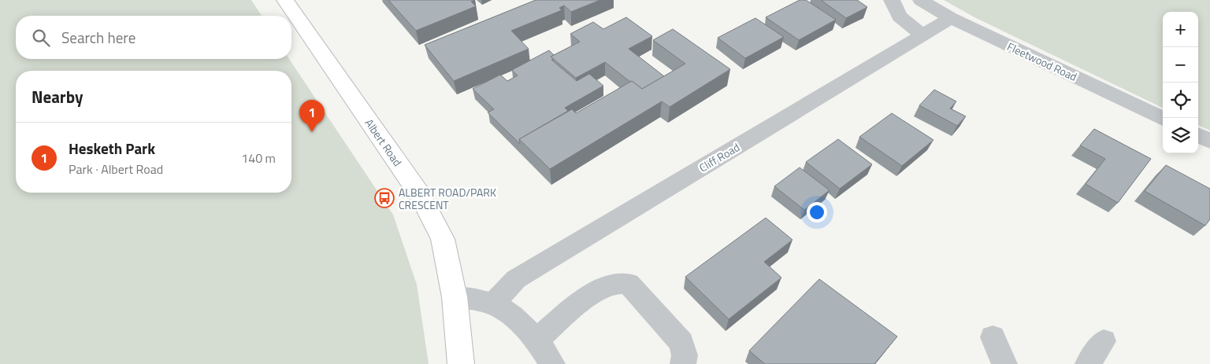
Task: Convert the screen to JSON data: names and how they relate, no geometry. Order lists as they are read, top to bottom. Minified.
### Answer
{"streets":{"highway":["Albert Road"],"street":["Fleetwood Road","Cliff Road"]},"crossings":[["Fleetwood Road","Cliff Road"]],"places":{"bus stop":["ALBERT ROAD/PARK CRESCENT"]},"page":{"map_buttons":["+","−"],"search":"Search here","heading":"Nearby","pins":"1","list":[{"mark":"1","name":"Hesketh Park","note":"Park · Albert Road","value":"140 m"}]}}
